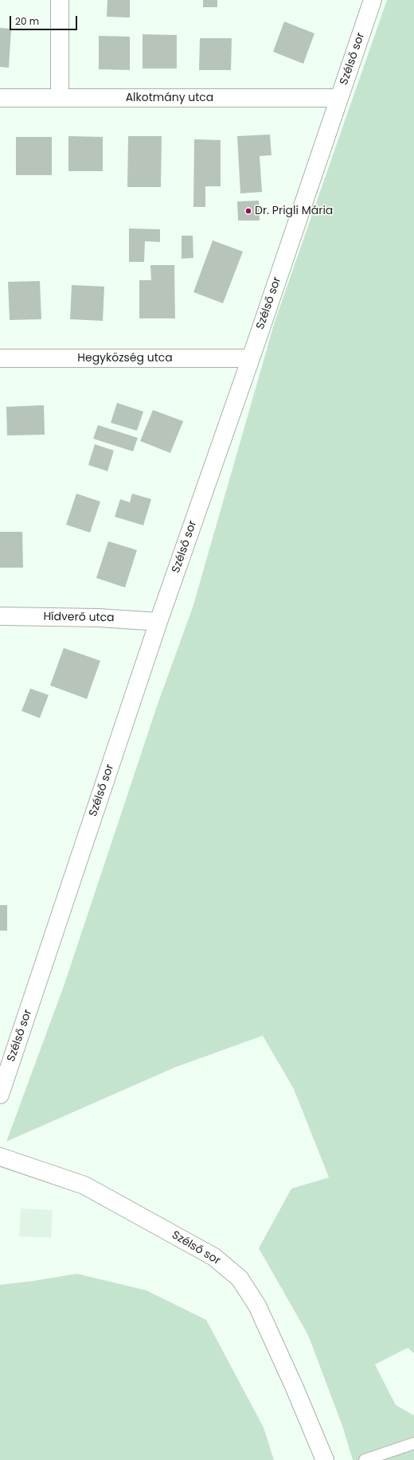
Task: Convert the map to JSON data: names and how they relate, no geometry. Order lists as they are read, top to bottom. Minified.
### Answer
{"streets":{"street":["Szélső sor","Alkotmány utca","Hegyközség utca","Hídverő utca"]},"crossings":[["Szélső sor","Alkotmány utca"],["Szélső sor","Hegyközség utca"],["Szélső sor","Hídverő utca"]],"places":["Dr. Prigli Mária"],"scale_bar":"20 m"}
